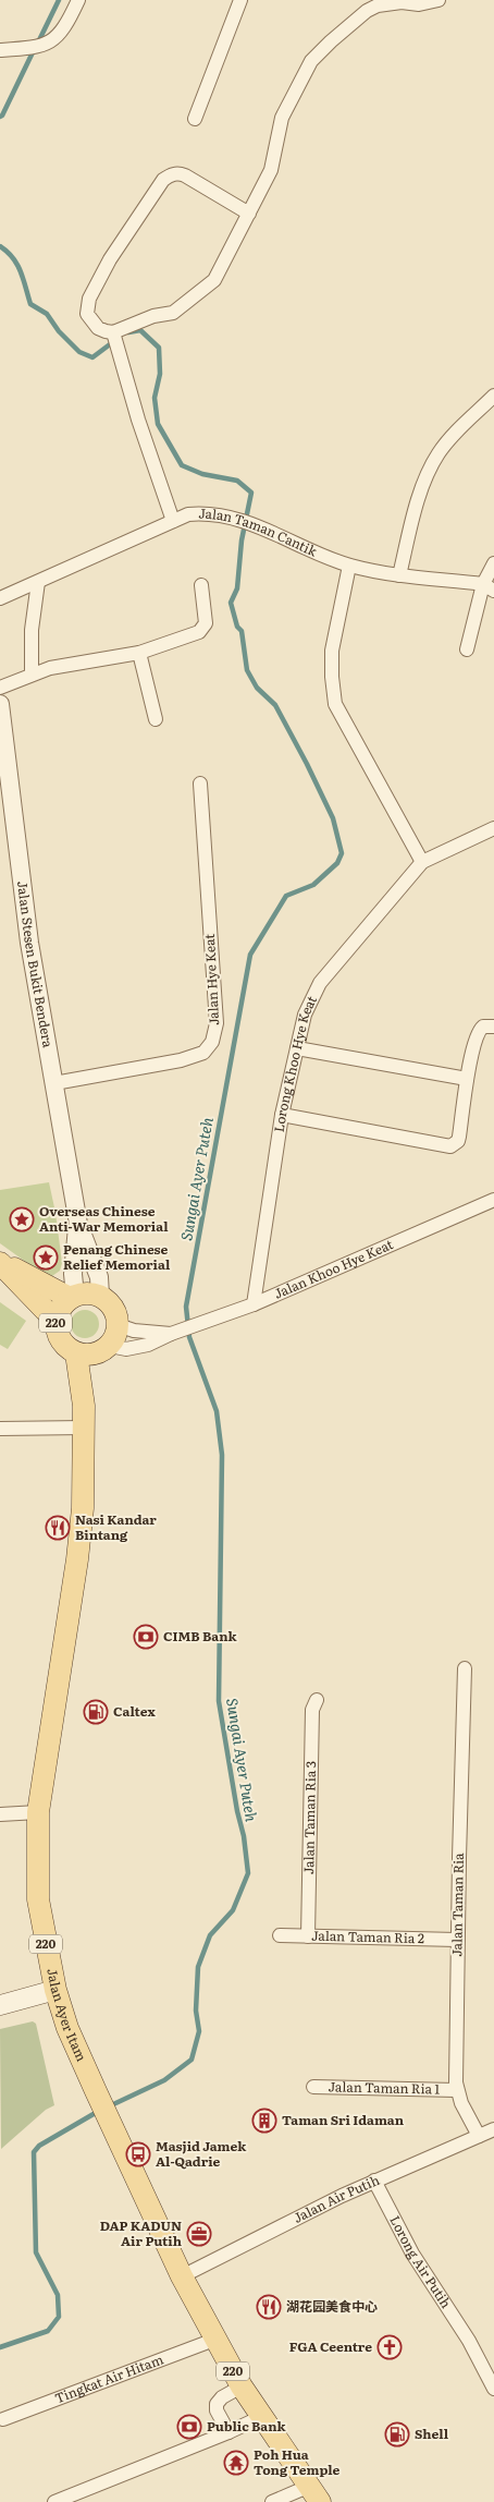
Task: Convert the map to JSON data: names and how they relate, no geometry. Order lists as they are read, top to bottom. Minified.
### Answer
{"streets":{"main road":["220","Jalan Ayer Itam"],"street":["Jalan Taman Cantik","Jalan Stesen Bukit Bendera","Jalan Hye Keat","Lorong Khoo Hye Keat","Jalan Khoo Hye Keat","Jalan Taman Ria 3","Jalan Taman Ria","Jalan Taman Ria 2","Jalan Taman Ria 1","Jalan Air Putih","Lorong Air Putih","Tingkat Air Hitam"]},"crossings":[["Jalan Stesen Bukit Bendera","Jalan Hye Keat"],["Jalan Stesen Bukit Bendera","Jalan Khoo Hye Keat"],["Jalan Stesen Bukit Bendera","220"],["Jalan Stesen Bukit Bendera","Jalan Ayer Itam"],["Lorong Khoo Hye Keat","Jalan Khoo Hye Keat"],["Jalan Khoo Hye Keat","220"],["Jalan Khoo Hye Keat","Jalan Ayer Itam"],["220","Jalan Ayer Itam"],["Jalan Taman Ria 3","Jalan Taman Ria 2"],["Jalan Taman Ria","Jalan Taman Ria 2"],["Jalan Taman Ria","Jalan Taman Ria 1"],["Jalan Taman Ria","Jalan Air Putih"],["Jalan Ayer Itam","Jalan Air Putih"],["Jalan Ayer Itam","Tingkat Air Hitam"],["Jalan Air Putih","Lorong Air Putih"]],"water":["Sungai Ayer Puteh"],"places":{"place":["Overseas Chinese Anti-War Memorial","Penang Chinese Relief Memorial"],"restaurant":["Nasi Kandar Bintang","湖花园美食中心"],"bank":["CIMB Bank","Public Bank"],"fuel station":["Caltex","Shell"],"building":["Taman Sri Idaman"],"bus stop":["Masjid Jamek Al-Qadrie"],"office":["DAP KADUN Air Putih"],"church":["FGA Ceentre"],"temple":["Poh Hua Tong Temple"]}}
